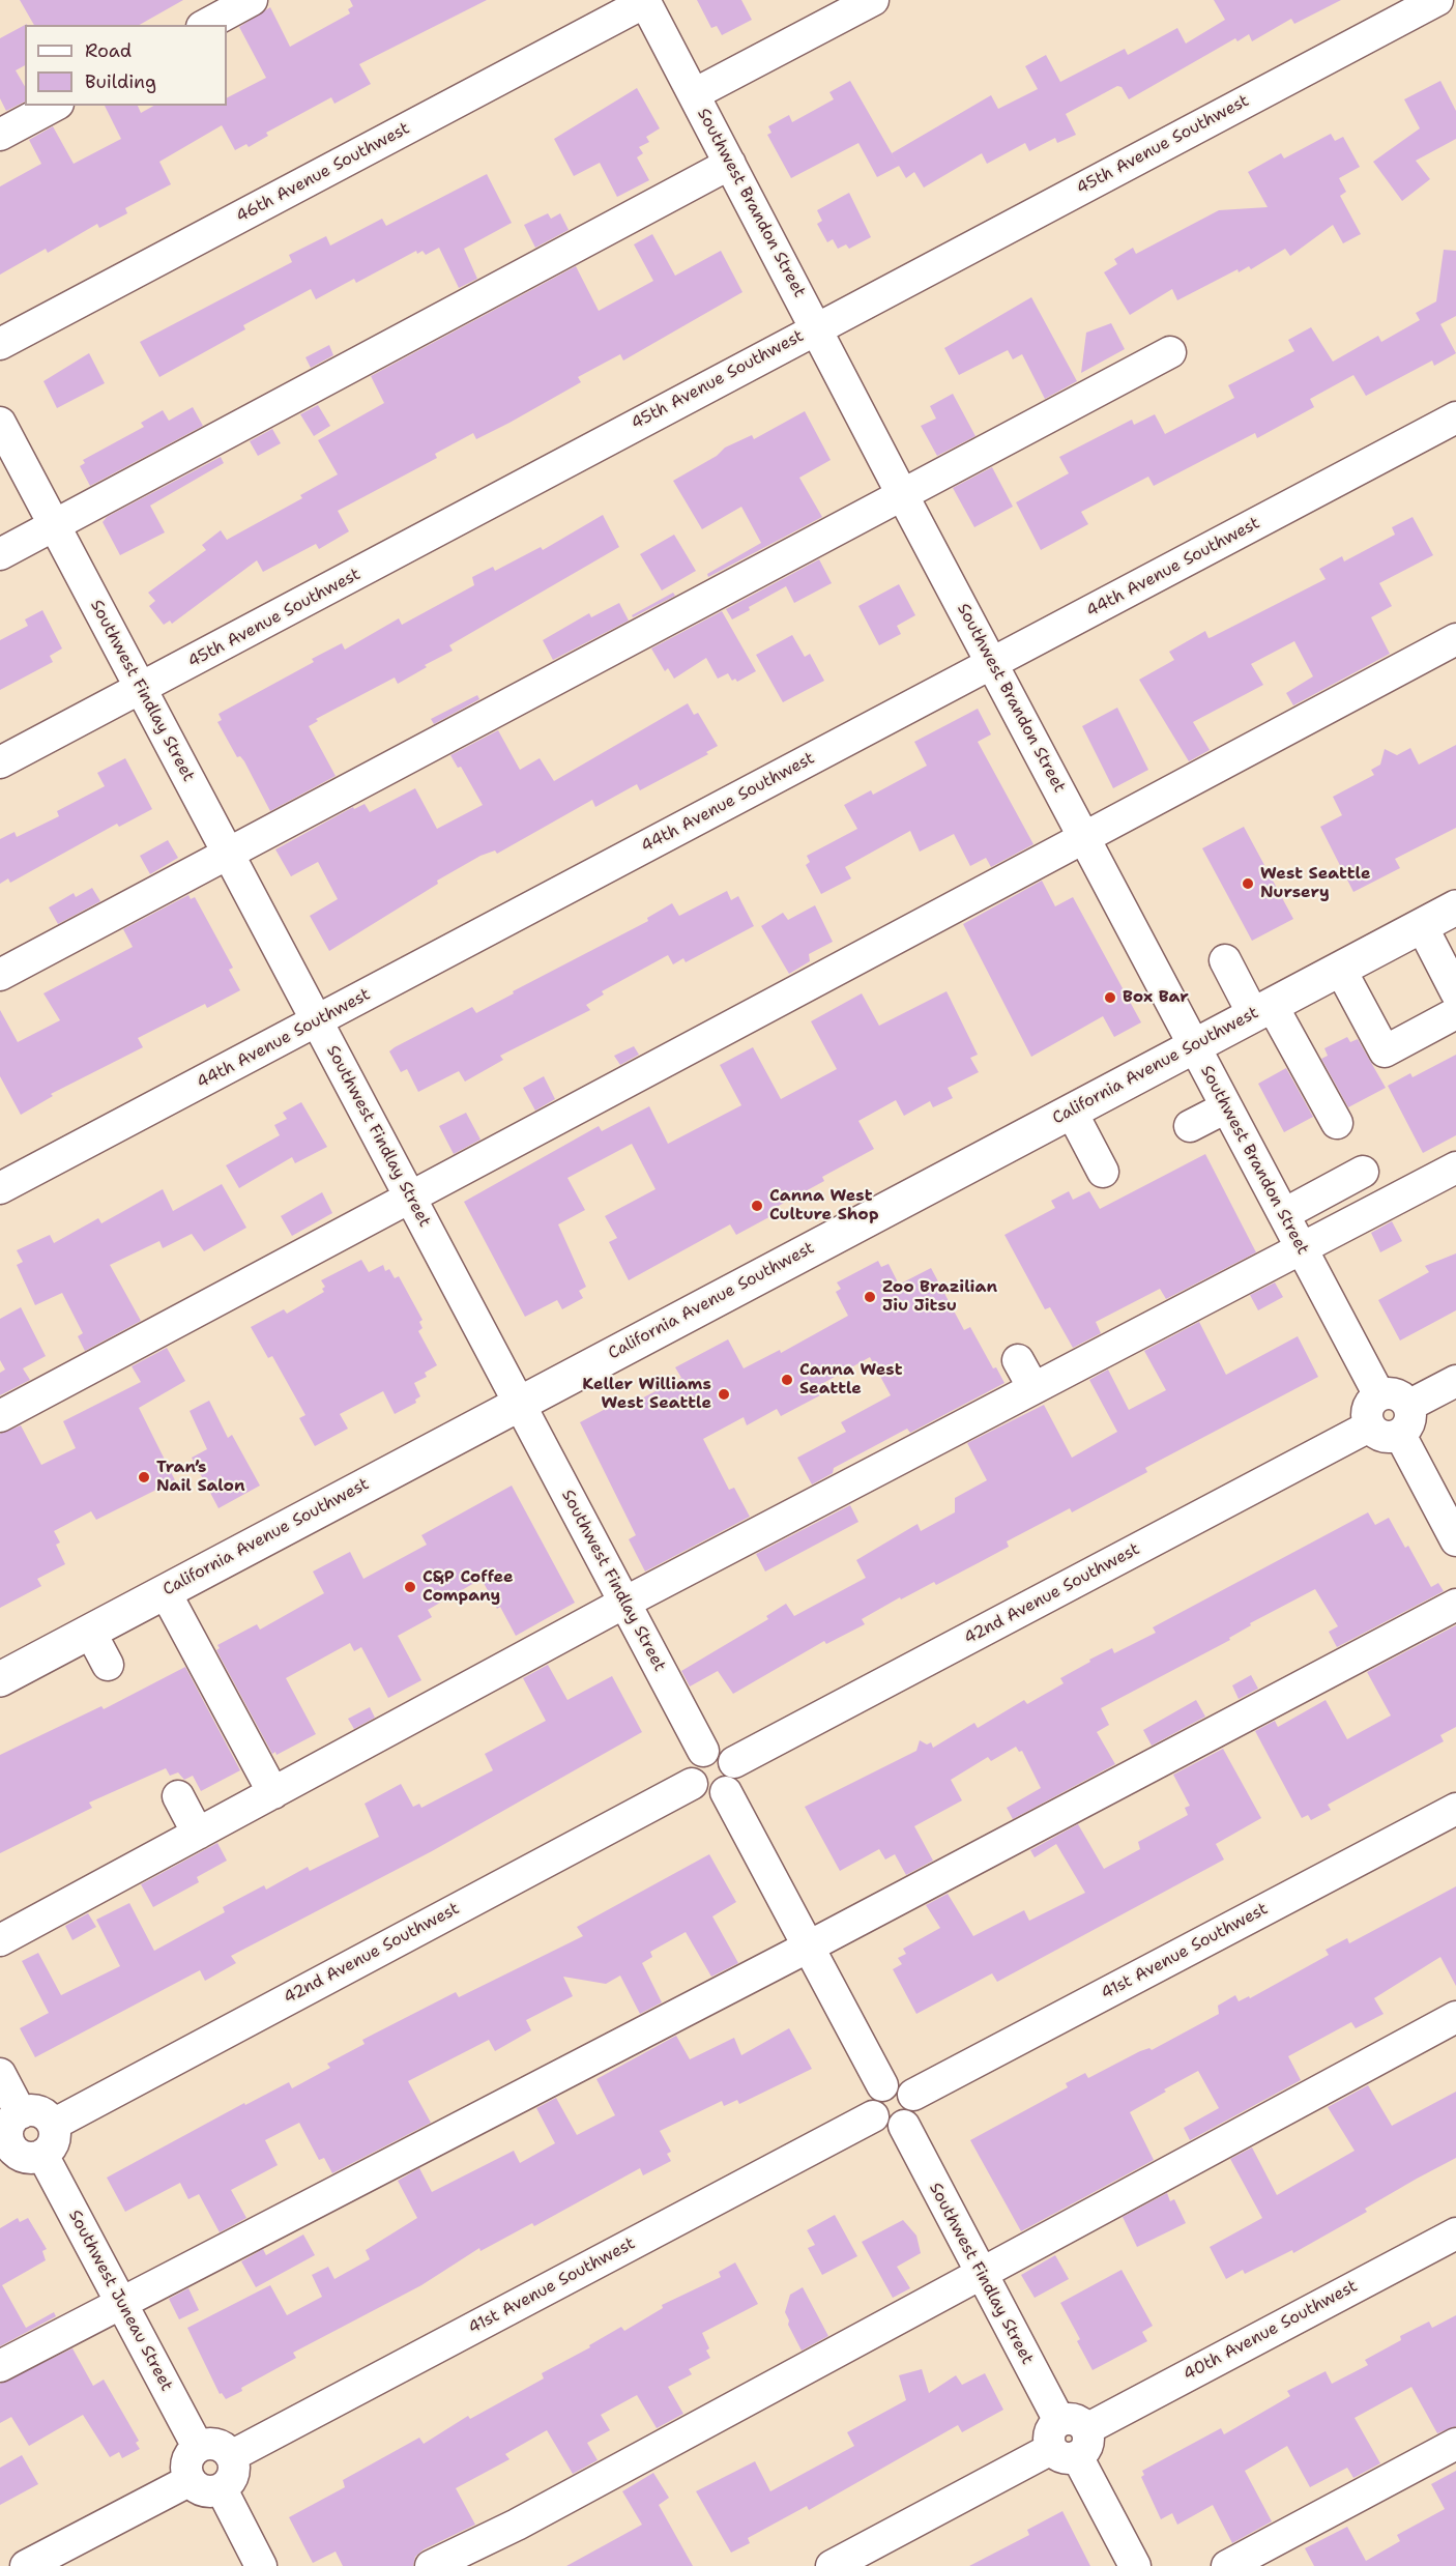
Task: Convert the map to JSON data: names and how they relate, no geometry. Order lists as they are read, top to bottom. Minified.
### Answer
{"streets":{"main road":["California Avenue Southwest"],"street":["45th Avenue Southwest","46th Avenue Southwest","Southwest Brandon Street","44th Avenue Southwest","Southwest Findlay Street","42nd Avenue Southwest","41st Avenue Southwest","Southwest Juneau Street","40th Avenue Southwest"]},"crossings":[["45th Avenue Southwest","Southwest Brandon Street"],["45th Avenue Southwest","Southwest Findlay Street"],["46th Avenue Southwest","Southwest Brandon Street"],["Southwest Brandon Street","44th Avenue Southwest"],["Southwest Brandon Street","California Avenue Southwest"],["Southwest Brandon Street","42nd Avenue Southwest"],["44th Avenue Southwest","Southwest Findlay Street"],["Southwest Findlay Street","California Avenue Southwest"],["Southwest Findlay Street","42nd Avenue Southwest"],["Southwest Findlay Street","41st Avenue Southwest"],["Southwest Findlay Street","40th Avenue Southwest"],["42nd Avenue Southwest","Southwest Juneau Street"],["41st Avenue Southwest","Southwest Juneau Street"]],"places":["West Seattle Nursery","Box Bar","Canna West Culture Shop","Zoo Brazilian Jiu Jitsu","Canna West Seattle","Keller Williams West Seattle","Tran’s Nail Salon","C&P Coffee Company"],"legend":["Road","Building"]}
